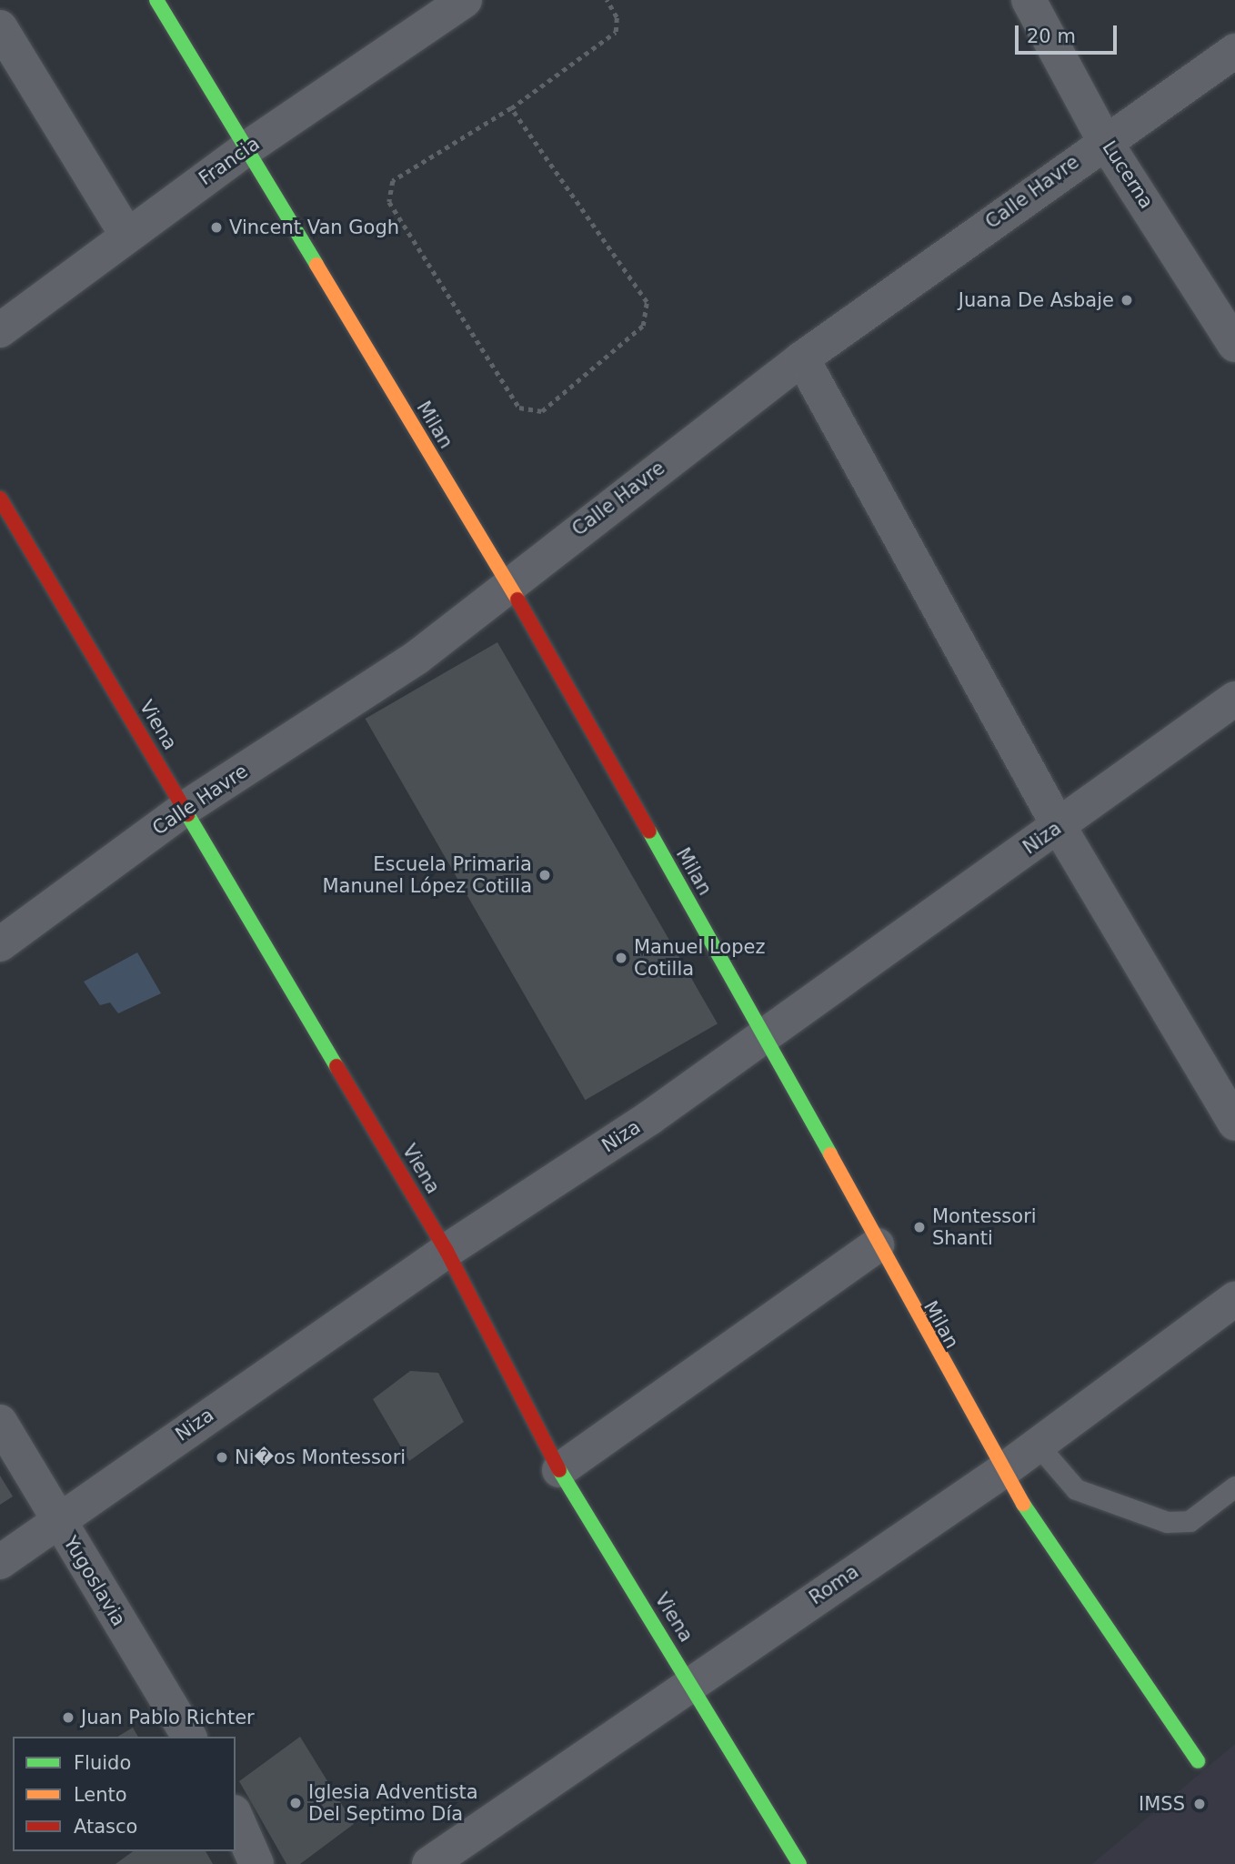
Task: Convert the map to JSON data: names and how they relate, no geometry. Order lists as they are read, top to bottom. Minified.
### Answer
{"streets":{"street":["Francia","Lucerna","Calle Havre","Milan","Viena","Niza","Yugoslavia","Roma"]},"crossings":[["Francia","Milan"],["Lucerna","Calle Havre"],["Calle Havre","Milan"],["Calle Havre","Viena"],["Milan","Niza"],["Milan","Roma"],["Viena","Niza"],["Viena","Roma"],["Niza","Yugoslavia"]],"places":["Vincent Van Gogh","Juana De Asbaje","Escuela Primaria Manunel López Cotilla","Manuel Lopez Cotilla","Montessori Shanti","Ni�os Montessori","Juan Pablo Richter","Iglesia Adventista Del Septimo Día","IMSS"],"legend":["Fluido","Lento","Atasco"],"scale_bar":"20 m"}
